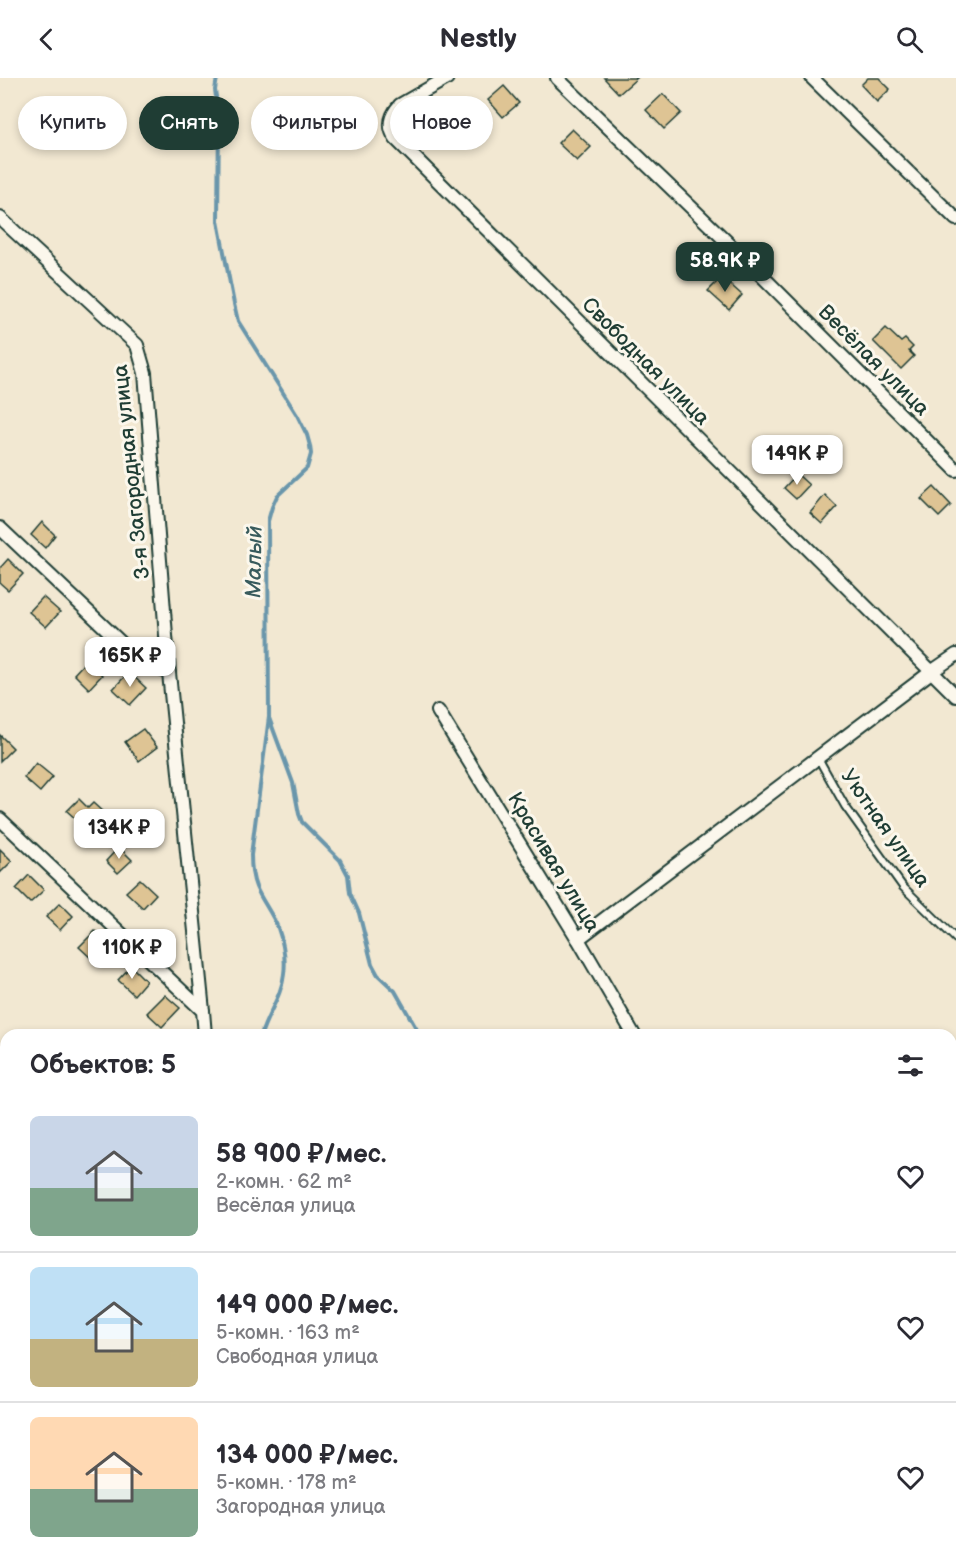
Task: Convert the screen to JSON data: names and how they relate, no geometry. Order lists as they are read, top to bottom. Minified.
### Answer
{"streets":{"street":["Весёлая улица","Свободная улица","3-я Загородная улица","Красивая улица"],"lane":["Уютная улица"]},"water":["Малый"],"page":{"header":"Nestly","chip":["Купить","Снять","Фильтры","Новое"],"price":["58.9K ₽","149K ₽","165K ₽","134K ₽","110K ₽"],"heading":"Объектов: 5","list":[{"name":"58 900 ₽/мес.","note":"2-комн. · 62 m² · Весёлая улица"},{"name":"149 000 ₽/мес.","note":"5-комн. · 163 m² · Свободная улица"},{"name":"134 000 ₽/мес.","note":"5-комн. · 178 m² · Загородная улица"}]}}
